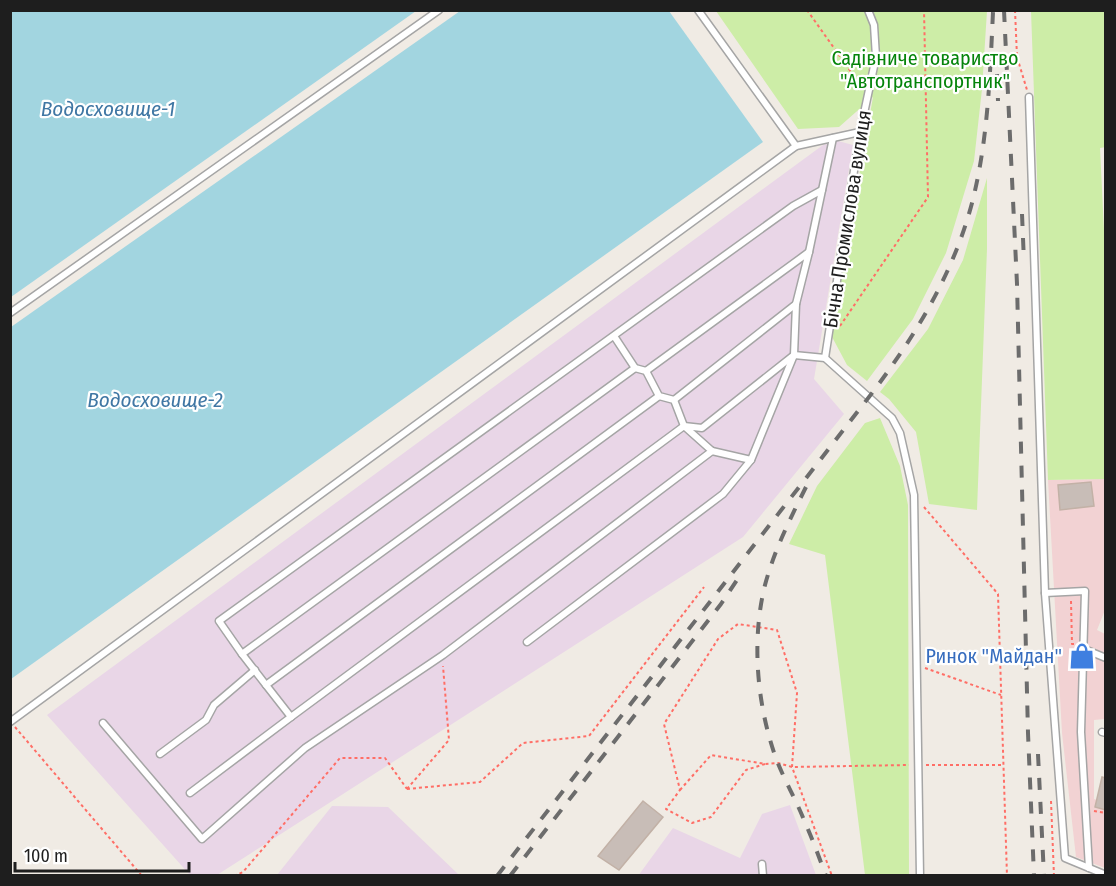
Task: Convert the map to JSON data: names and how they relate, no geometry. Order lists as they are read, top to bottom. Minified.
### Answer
{"streets":{"lane":["Бічна Промислова вулиця"]},"water":["Водосховище-1","Водосховище-2"],"parks":["Садівниче товариство \"Автотранспортник\""],"places":{"shop":["Ринок \"Майдан\""]},"scale_bar":"100 m"}
